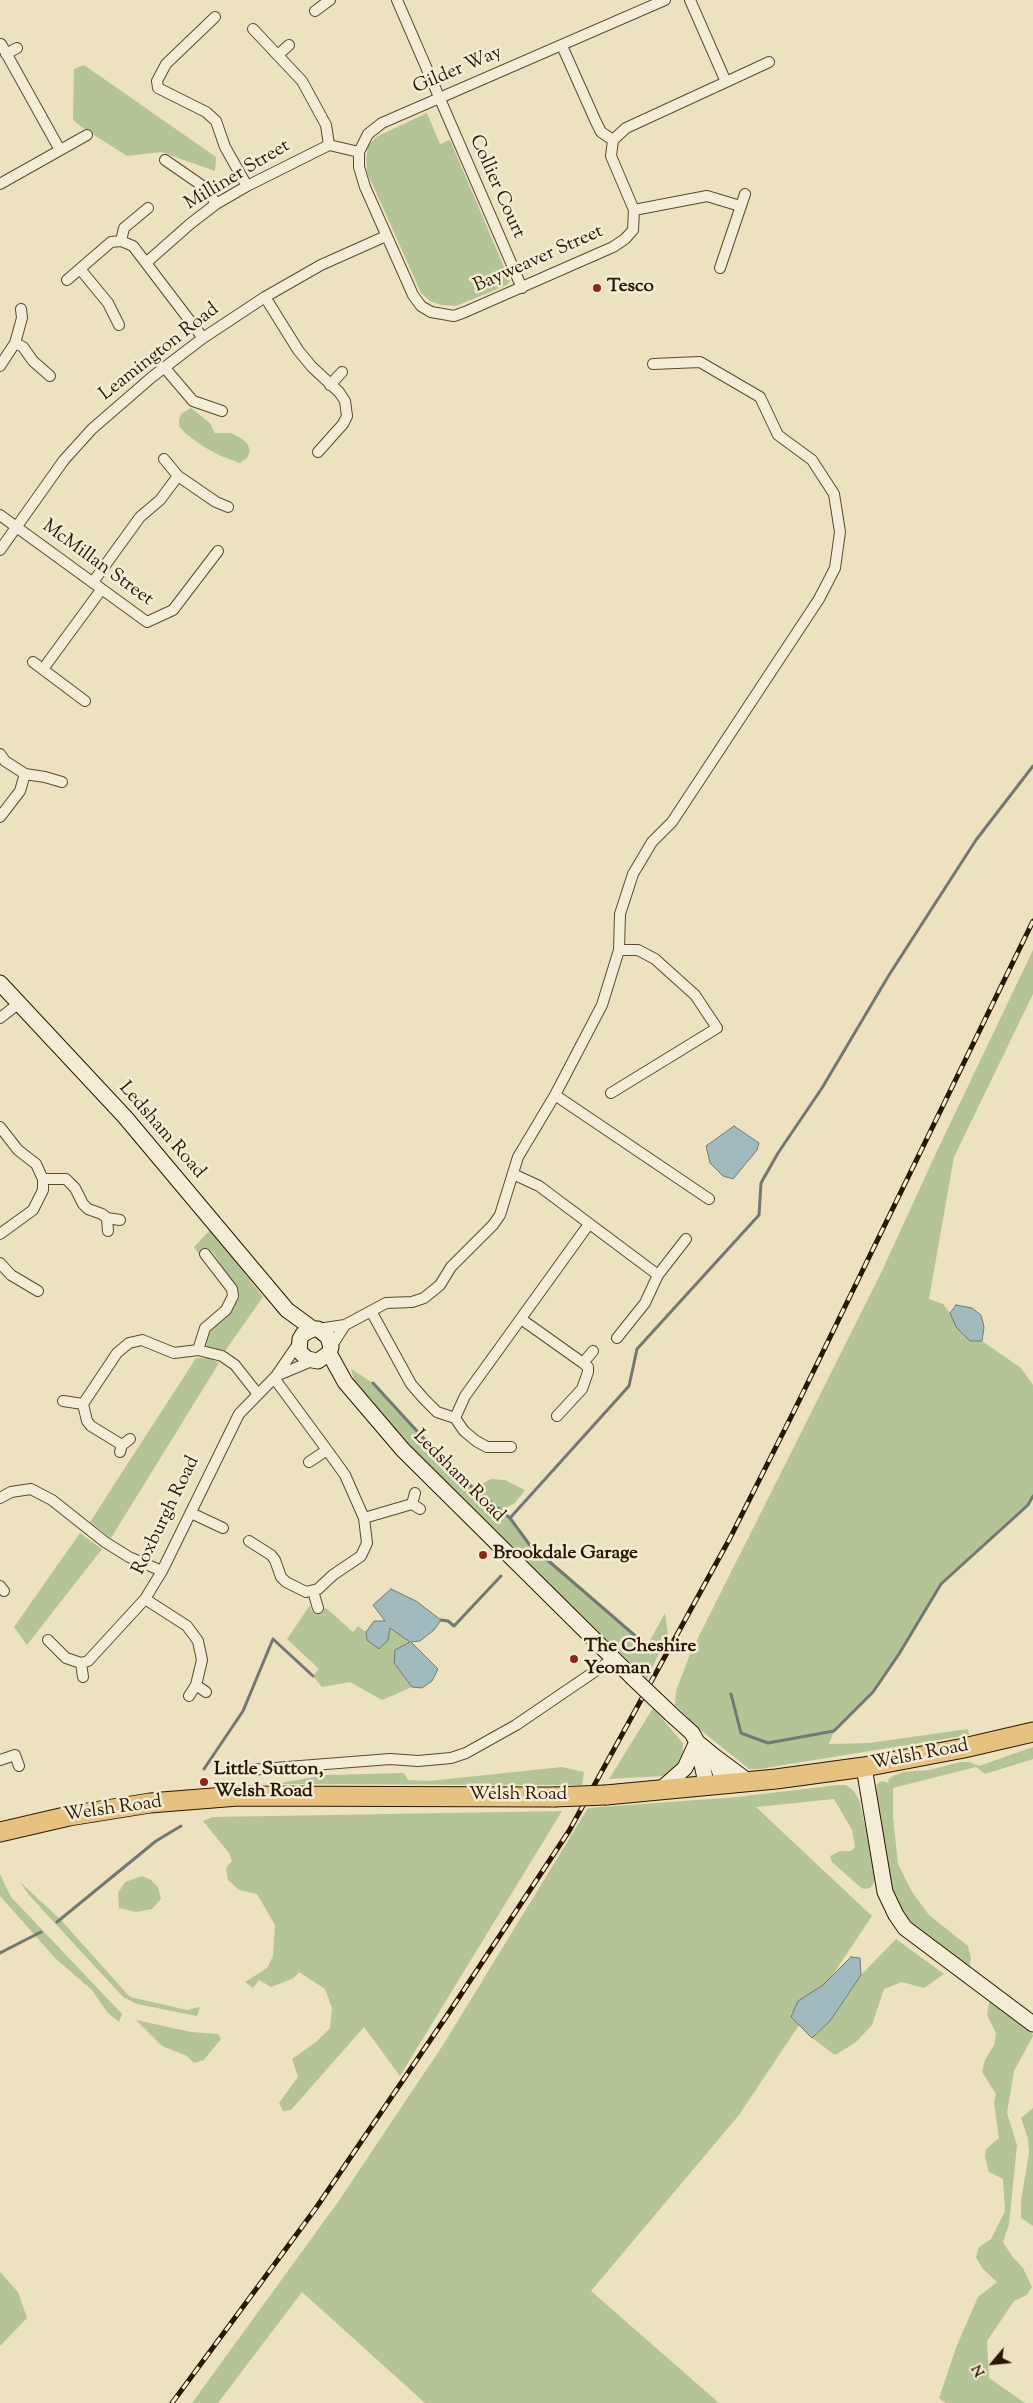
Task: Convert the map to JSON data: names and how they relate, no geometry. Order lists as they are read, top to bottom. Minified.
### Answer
{"streets":{"highway":["Welsh Road"],"main road":["Ledsham Road"],"street":["Gilder Way","Milliner Street","Collier Court","Bayweaver Street","Leamington Road","McMillan Street","Roxburgh Road"]},"crossings":[["Gilder Way","Collier Court"],["Collier Court","Bayweaver Street"],["Bayweaver Street","Leamington Road"],["Leamington Road","McMillan Street"],["Ledsham Road","Roxburgh Road"],["Ledsham Road","Welsh Road"]],"places":["Tesco","Brookdale Garage","The Cheshire Yeoman","Little Sutton, Welsh Road"],"north":"bottom left"}
